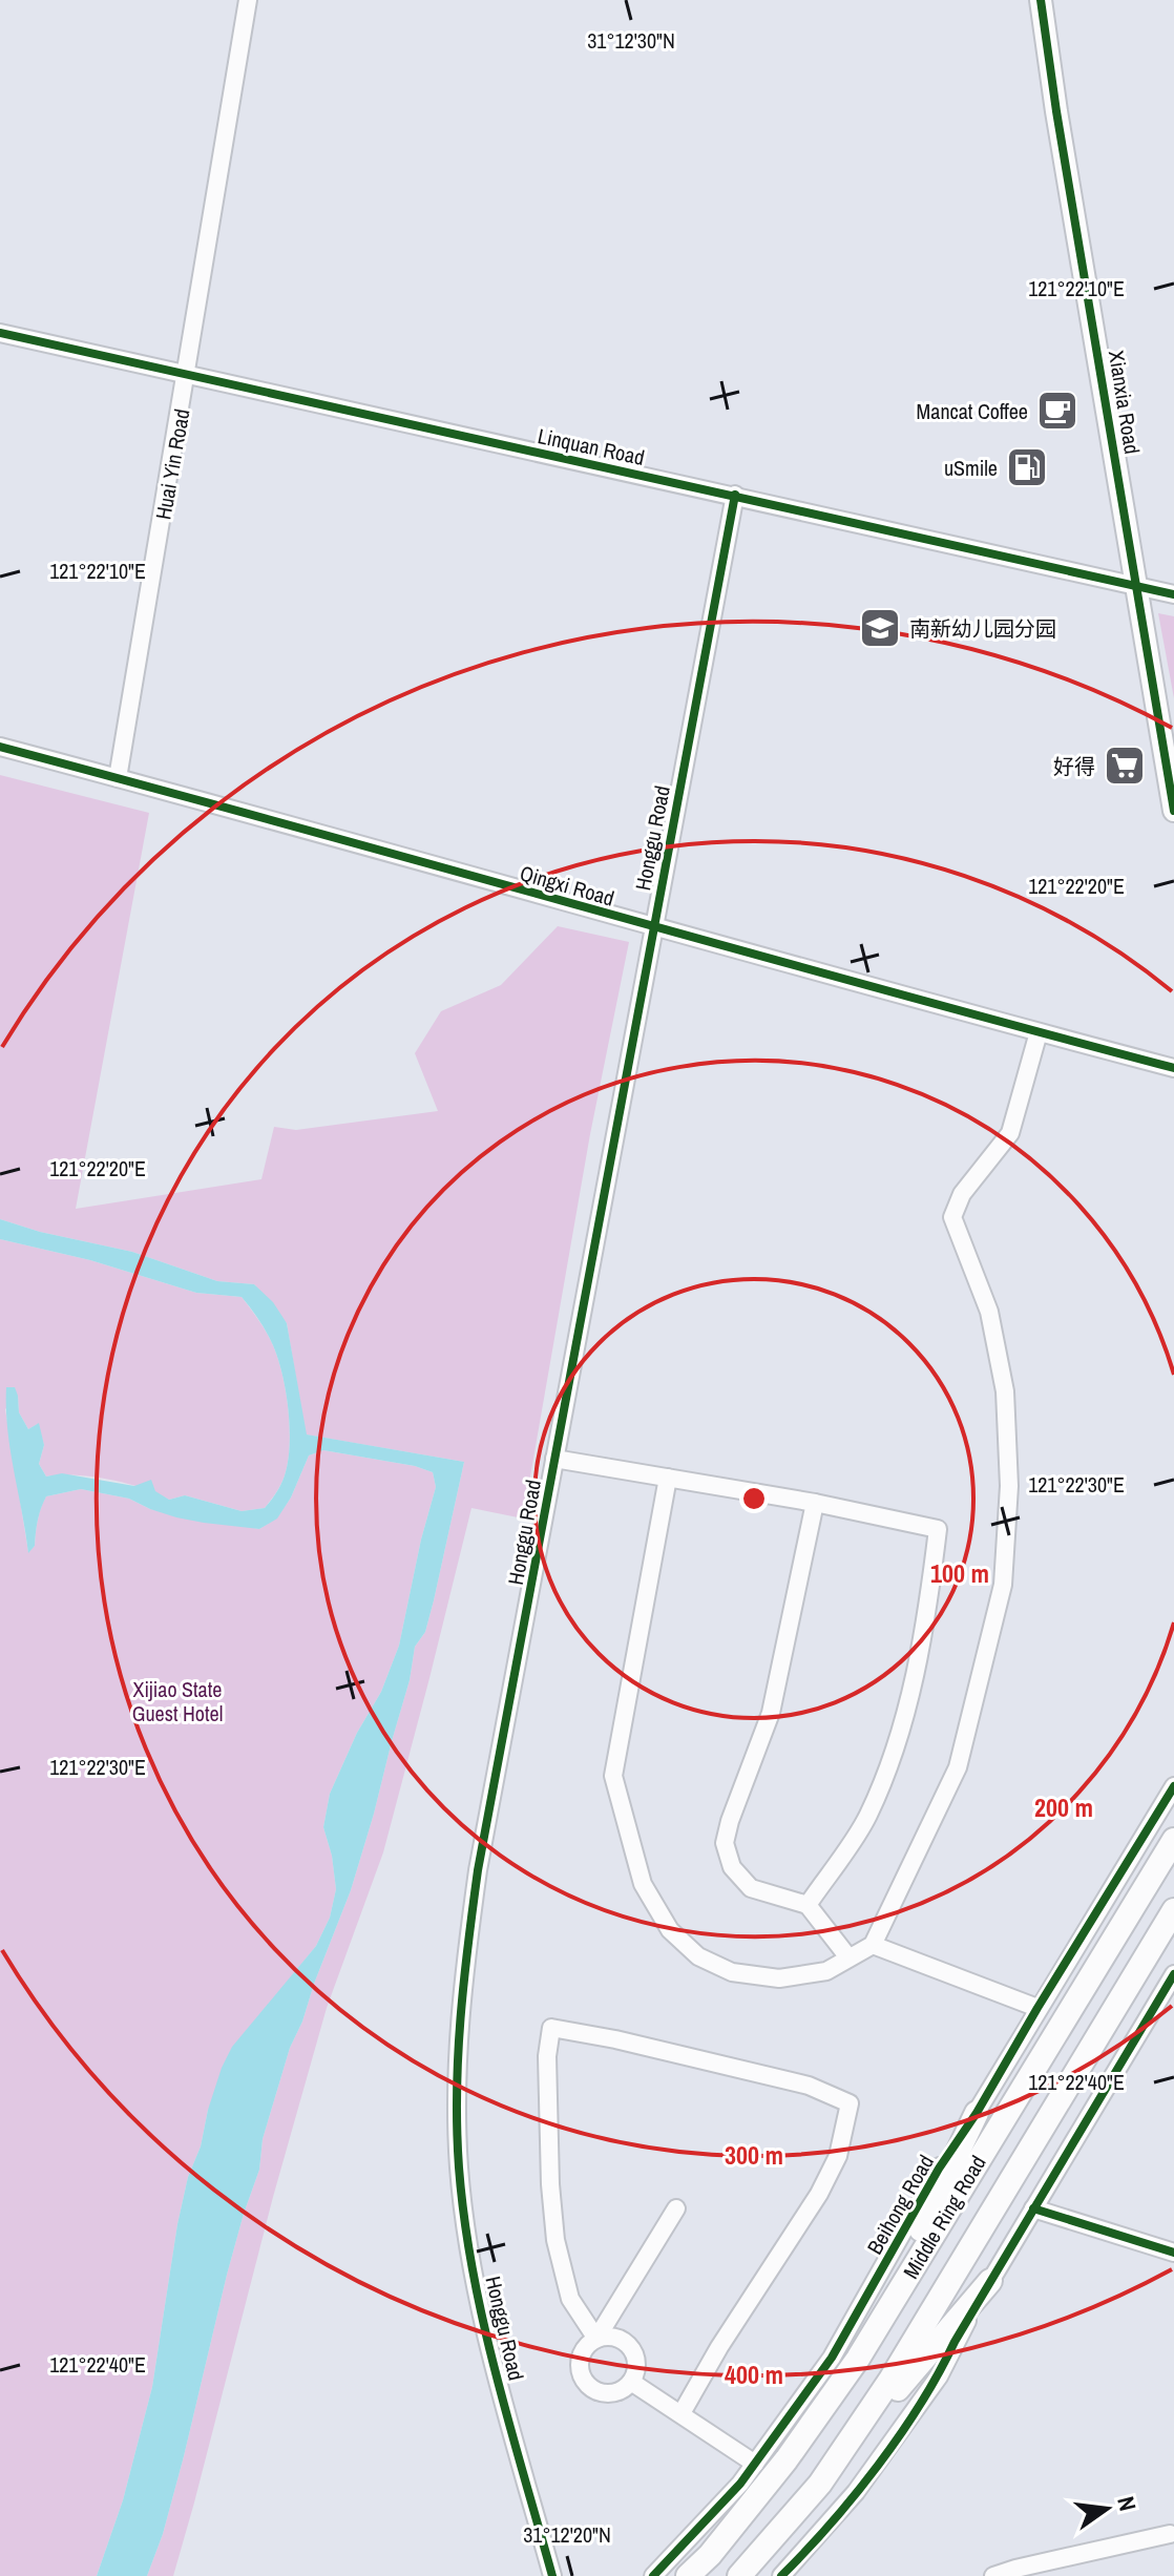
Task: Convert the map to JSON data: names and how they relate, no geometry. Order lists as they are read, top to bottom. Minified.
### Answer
{"streets":{"highway":["Middle Ring Road"],"main road":["Xianxia Road"],"street":["Linquan Road","Huai Yin Road","Honggu Road","Qingxi Road","Beihong Road"]},"crossings":[["Xianxia Road","Linquan Road"],["Linquan Road","Huai Yin Road"],["Linquan Road","Honggu Road"],["Huai Yin Road","Qingxi Road"],["Honggu Road","Qingxi Road"]],"parks":["Xijiao State Guest Hotel"],"places":{"cafe":["Mancat Coffee"],"fuel station":["uSmile"],"school or university":["南新幼儿园分园"],"supermarket":["好得"]},"north":"right","coordinates":["31°12'30\"N","121°22'10\"E","121°22'20\"E","121°22'30\"E","121°22'40\"E","31°12'20\"N"],"rings":["100 m","200 m","300 m","400 m"]}
